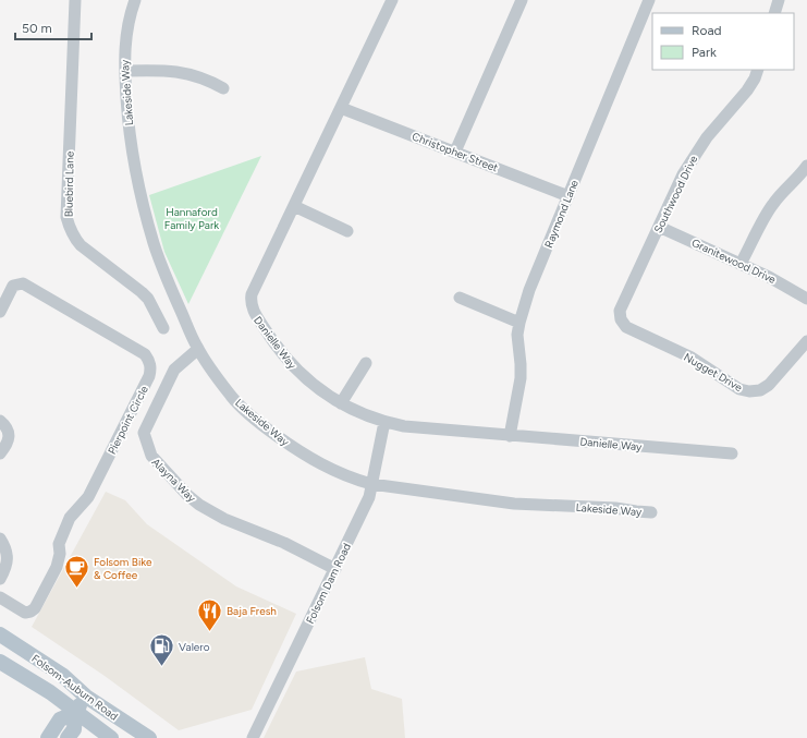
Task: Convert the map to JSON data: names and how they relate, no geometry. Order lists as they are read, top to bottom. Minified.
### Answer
{"streets":{"main road":["Folsom-Auburn Road"],"street":["Lakeside Way","Christopher Street","Bluebird Lane","Southwood Drive","Raymond Lane","Granitewood Drive","Danielle Way","Nugget Drive","Pierpoint Circle","Alayna Way","Folsom Dam Road"]},"crossings":[["Lakeside Way","Alayna Way"],["Lakeside Way","Folsom Dam Road"],["Christopher Street","Raymond Lane"],["Christopher Street","Danielle Way"],["Southwood Drive","Granitewood Drive"],["Southwood Drive","Nugget Drive"],["Raymond Lane","Danielle Way"],["Danielle Way","Folsom Dam Road"],["Alayna Way","Folsom Dam Road"]],"parks":["Hannaford Family Park"],"places":{"cafe":["Folsom Bike & Coffee"],"restaurant":["Baja Fresh"],"fuel station":["Valero"]},"legend":["Road","Park"],"scale_bar":"50 m"}
